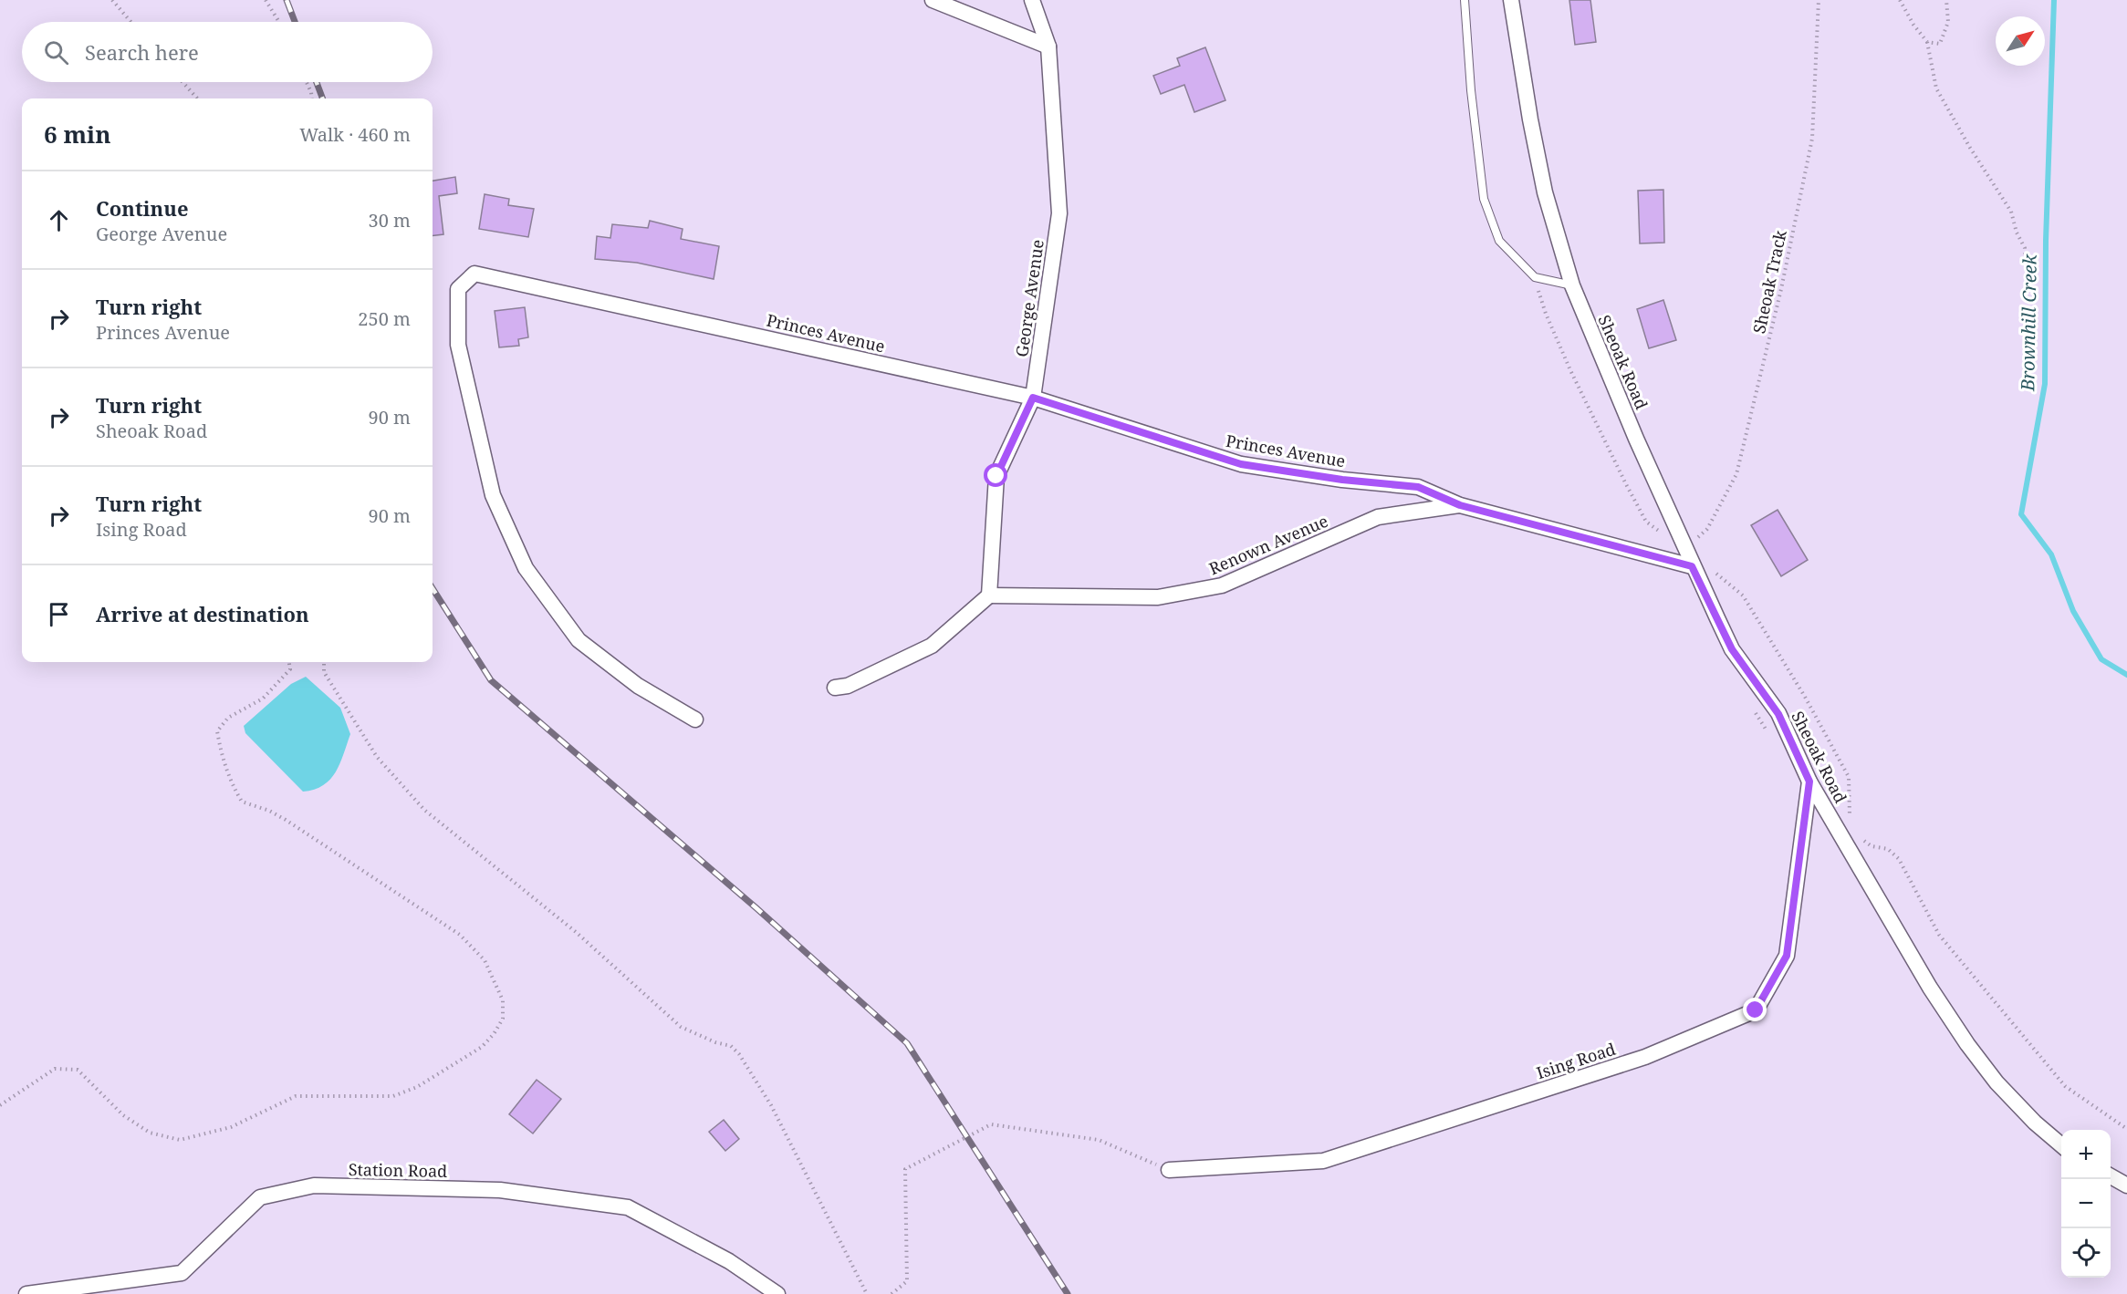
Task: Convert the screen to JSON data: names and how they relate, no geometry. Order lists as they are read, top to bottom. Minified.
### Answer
{"streets":{"street":["George Avenue","Princes Avenue","Sheoak Road","Renown Avenue","Ising Road","Station Road"],"path":["Sheoak Track"]},"crossings":[["Sheoak Track","Sheoak Road"],["George Avenue","Princes Avenue"],["George Avenue","Renown Avenue"],["Princes Avenue","Sheoak Road"],["Princes Avenue","Renown Avenue"],["Sheoak Road","Ising Road"]],"water":["Brownhill Creek"],"north":"top right","page":{"search":"Search here","heading":["6 min","Walk · 460 m"],"list":[["Continue","George Avenue","30 m"],["Turn right","Princes Avenue","250 m"],["Turn right","Sheoak Road","90 m"],["Turn right","Ising Road","90 m"],"Arrive at destination"],"map_buttons":["+","−"]}}
